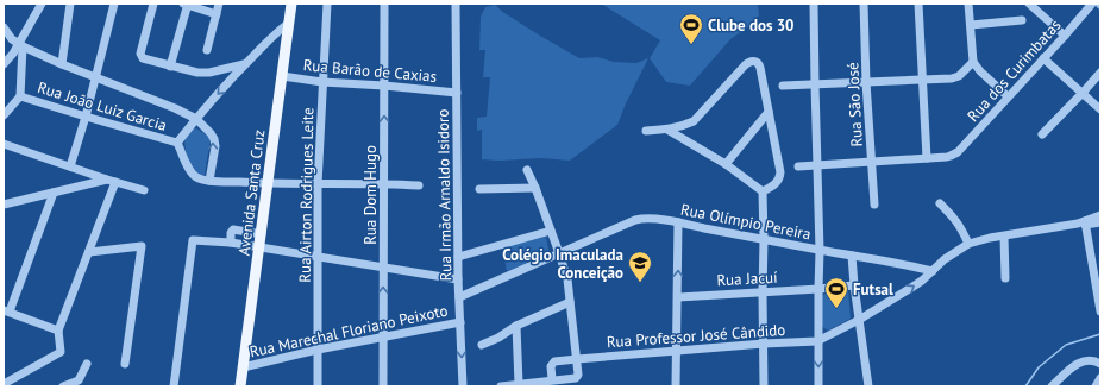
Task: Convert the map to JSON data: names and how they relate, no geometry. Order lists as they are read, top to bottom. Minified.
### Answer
{"streets":{"main road":["Avenida Santa Cruz"],"street":["Rua Barão de Caxias","Rua dos Curimbatas","Rua São José","Rua João Luiz Garcia","Rua Airton Rodrigues Leite","Rua Dom Hugo","Rua Irmão Arnaldo Isidoro","Rua Olímpio Pereira","Rua Jacuí","Rua Marechal Floriano Peixoto","Rua Professor José Cândido"]},"crossings":[["Rua Barão de Caxias","Avenida Santa Cruz"],["Rua Barão de Caxias","Rua Airton Rodrigues Leite"],["Rua Barão de Caxias","Rua Dom Hugo"],["Rua Barão de Caxias","Rua Irmão Arnaldo Isidoro"],["Avenida Santa Cruz","Rua Marechal Floriano Peixoto"],["Rua Airton Rodrigues Leite","Rua Marechal Floriano Peixoto"],["Rua Dom Hugo","Rua Marechal Floriano Peixoto"],["Rua Irmão Arnaldo Isidoro","Rua Olímpio Pereira"],["Rua Irmão Arnaldo Isidoro","Rua Marechal Floriano Peixoto"]],"one_way":["Rua Dom Hugo"],"places":{"sports":["Clube dos 30","Futsal"],"school or university":["Colégio Imaculada Conceição"]}}
